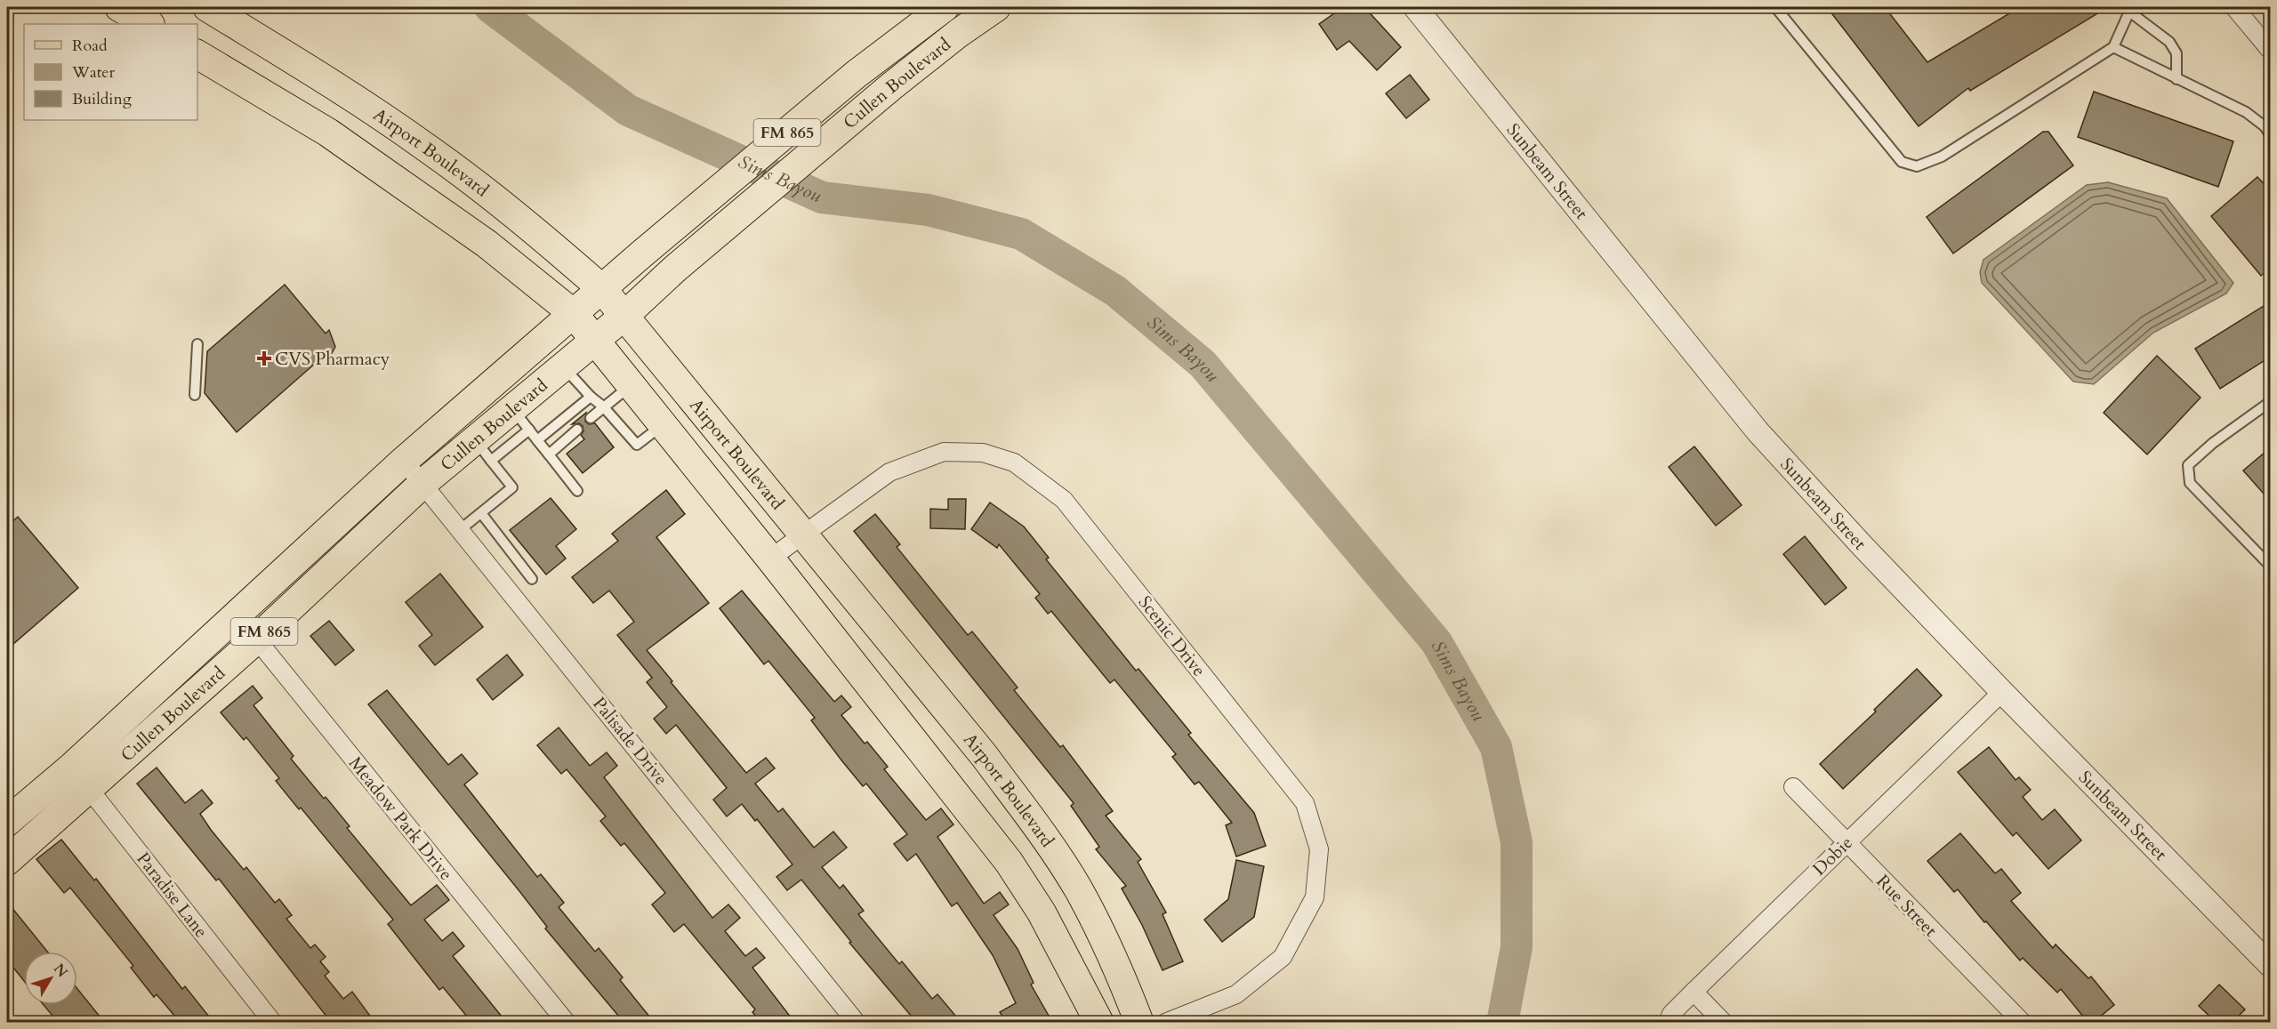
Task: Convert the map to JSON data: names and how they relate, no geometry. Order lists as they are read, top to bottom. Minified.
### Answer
{"streets":{"main road":["Cullen Boulevard","FM 865","Airport Boulevard"],"street":["Sunbeam Street","Scenic Drive","Palisade Drive","Meadow Park Drive","Dobie","Paradise Lane","Rue Street"]},"crossings":[["Cullen Boulevard","Airport Boulevard"],["Cullen Boulevard","Palisade Drive"],["Cullen Boulevard","Meadow Park Drive"],["Cullen Boulevard","Paradise Lane"],["Airport Boulevard","Scenic Drive"],["Sunbeam Street","Dobie"],["Dobie","Rue Street"]],"water":["Sims Bayou"],"places":{"health":["CVS Pharmacy"]},"legend":["Road","Water","Building"],"north":"top right"}
